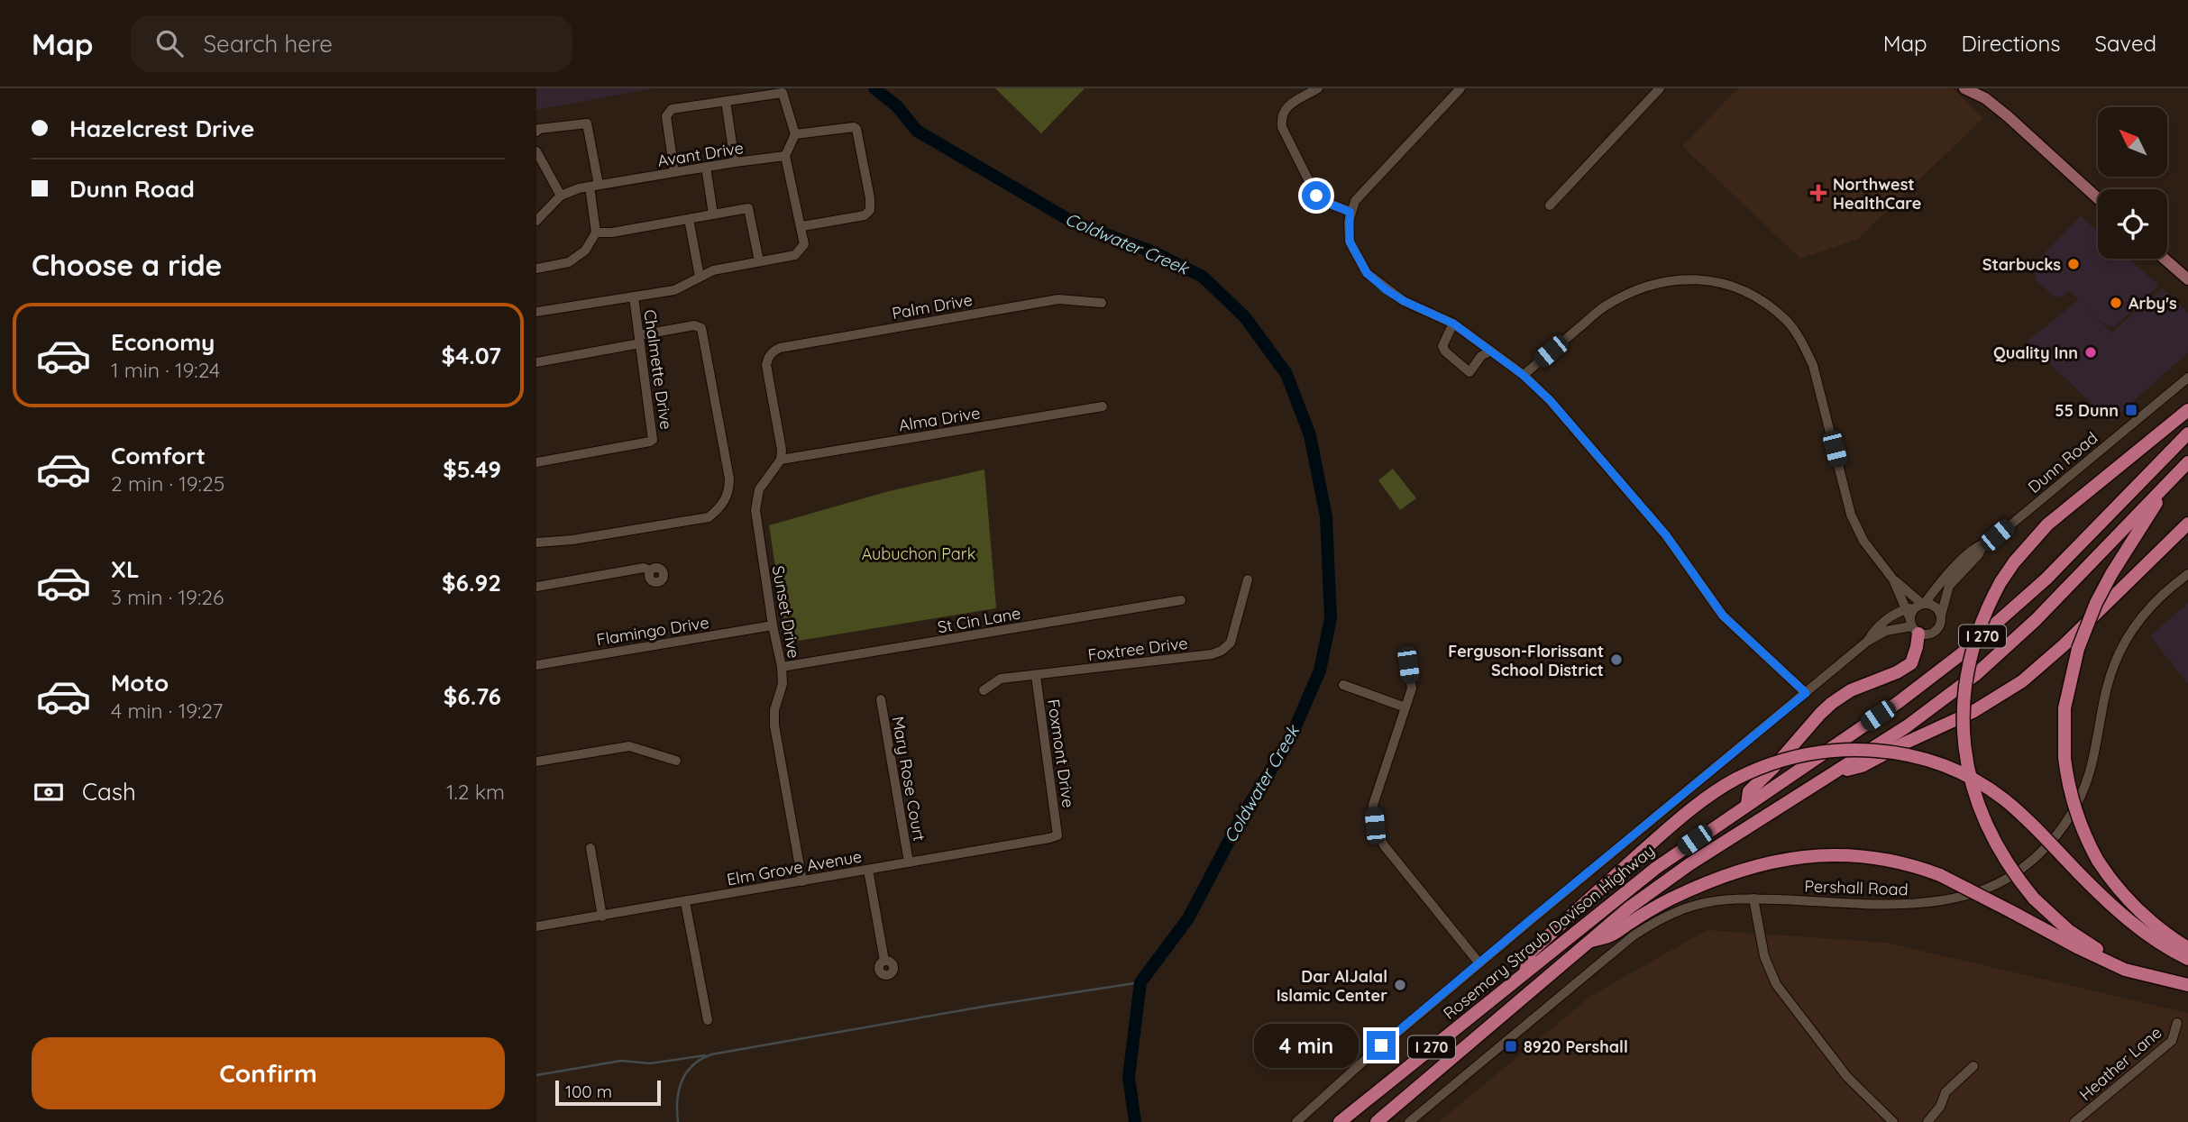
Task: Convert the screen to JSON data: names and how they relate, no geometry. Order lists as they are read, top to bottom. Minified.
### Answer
{"streets":{"highway":["I 270","Rosemary Straub Davison Highway"],"street":["Avant Drive","Palm Drive","Chalmette Drive","Alma Drive","Dunn Road","Sunset Drive","St Cin Lane","Flamingo Drive","Foxtree Drive","Foxmont Drive","Mary Rose Court","Elm Grove Avenue","Pershall Road","Heather Lane"]},"crossings":[["Palm Drive","Alma Drive"],["Palm Drive","Sunset Drive"],["Alma Drive","Sunset Drive"],["Sunset Drive","St Cin Lane"],["Sunset Drive","Flamingo Drive"],["Sunset Drive","Elm Grove Avenue"],["Foxtree Drive","Foxmont Drive"],["Foxmont Drive","Elm Grove Avenue"],["Mary Rose Court","Elm Grove Avenue"]],"water":["Coldwater Creek"],"parks":["Aubuchon Park"],"places":{"health":["Northwest HealthCare"],"other":["Starbucks","Arby's","Quality Inn","Ferguson-Florissant School District","Dar AlJalal Islamic Center"],"transit":["55 Dunn","8920 Pershall"]},"scale_bar":"100 m","north":"top left","page":{"header":"Map","search":"Search here","nav":["Map","Directions","Saved"],"banner":["Hazelcrest Drive","Dunn Road"],"heading":"Choose a ride","list":[{"name":"Economy","note":"1 min · 19:24","value":"$4.07"},{"name":"Comfort","note":"2 min · 19:25","value":"$5.49"},{"name":"XL","note":"3 min · 19:26","value":"$6.92"},{"name":"Moto","note":"4 min · 19:27","value":"$6.76"}],"pay":["Cash","1.2 km"],"bubble":"4 min","buttons":"Confirm","scale":"100 m"}}
